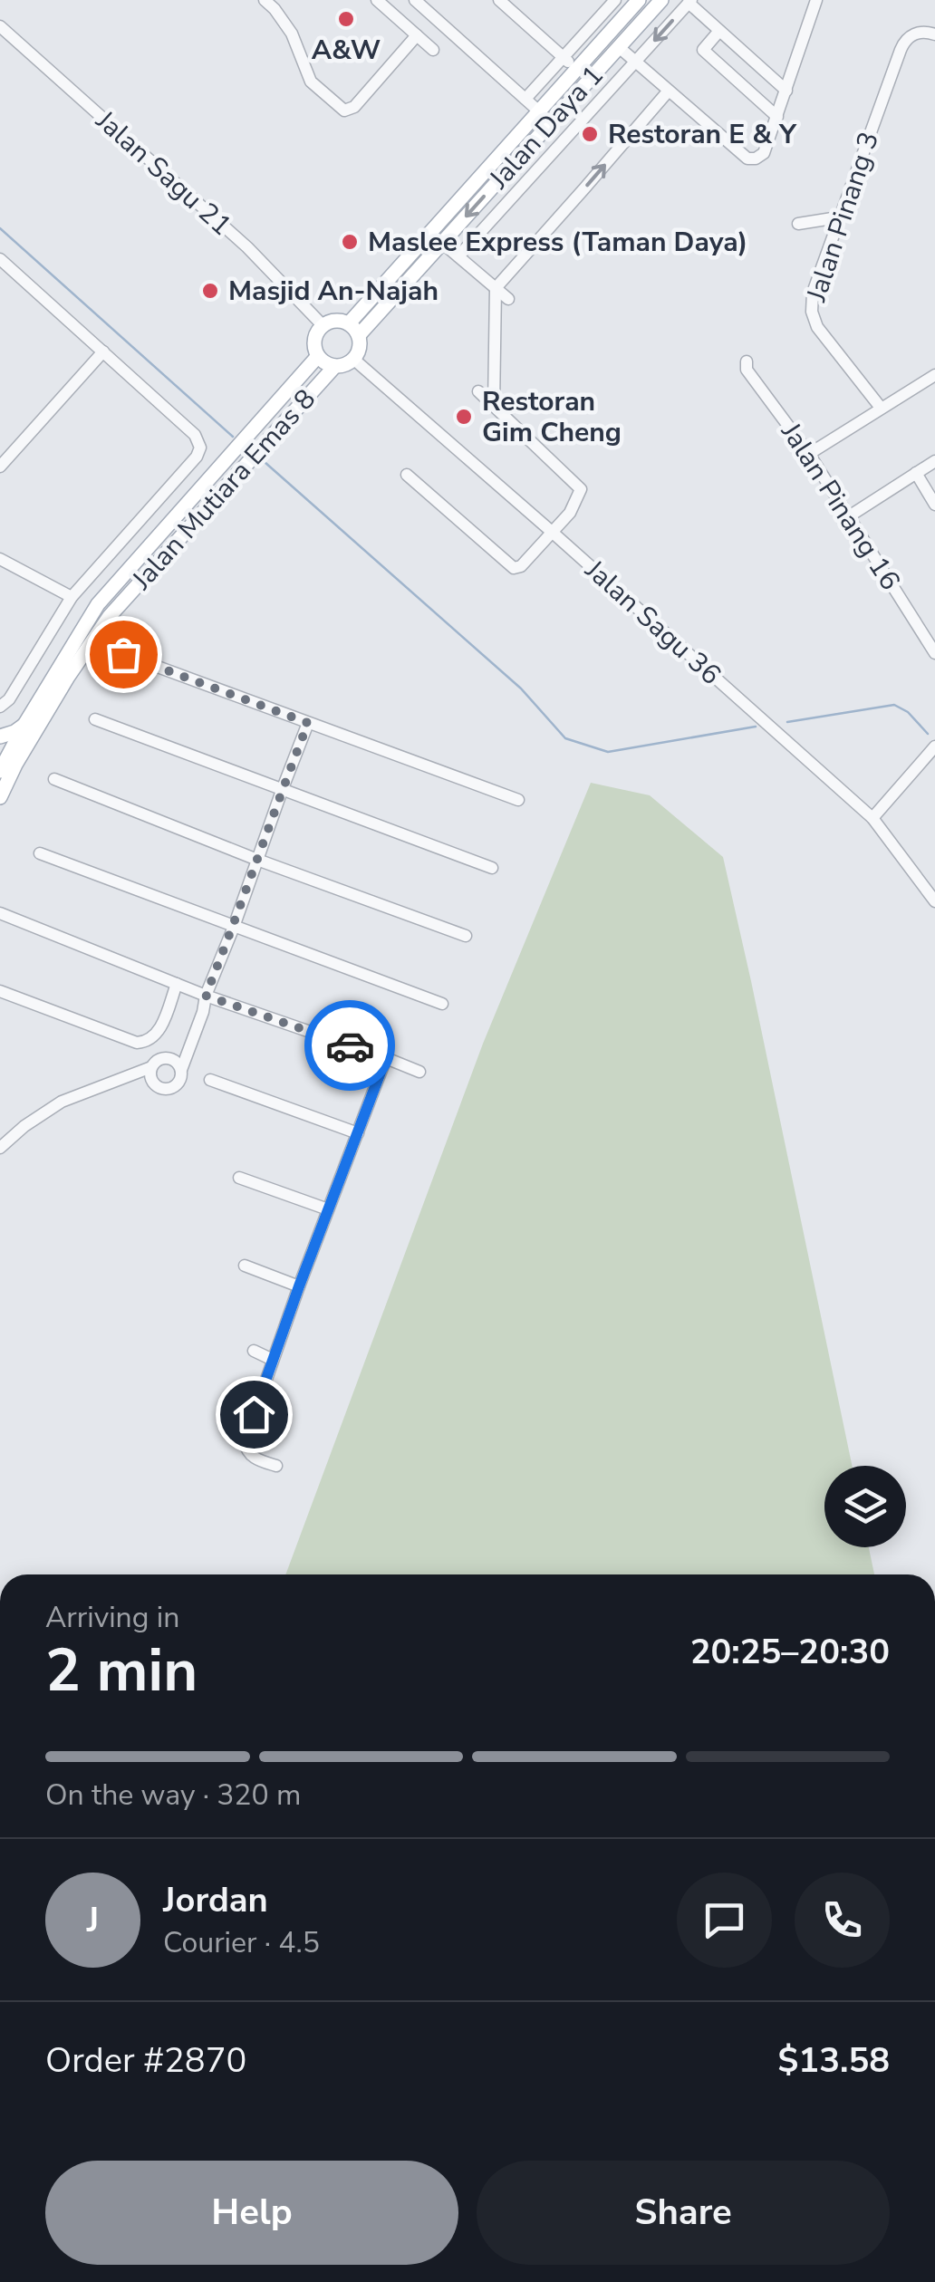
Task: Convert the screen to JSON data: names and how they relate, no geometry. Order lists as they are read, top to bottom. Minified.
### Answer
{"streets":{"main road":["Jalan Daya 1","Jalan Mutiara Emas 8"],"street":["Jalan Sagu 21","Jalan Pinang 3","Jalan Pinang 16","Jalan Sagu 36"]},"crossings":[["Jalan Daya 1","Jalan Sagu 21"],["Jalan Daya 1","Jalan Mutiara Emas 8"],["Jalan Daya 1","Jalan Sagu 36"],["Jalan Sagu 21","Jalan Mutiara Emas 8"],["Jalan Sagu 21","Jalan Sagu 36"],["Jalan Mutiara Emas 8","Jalan Sagu 36"]],"places":["A&W","Restoran E & Y","Maslee Express (Taman Daya)","Masjid An-Najah","Restoran Gim Cheng"],"page":{"heading":["2 min","Arriving in","20:25–20:30"],"panel":["Jordan","Courier · 4.5","Order #2870","$13.58"],"bar":"On the way · 320 m","round":"J","buttons":["Help","Share"]}}
